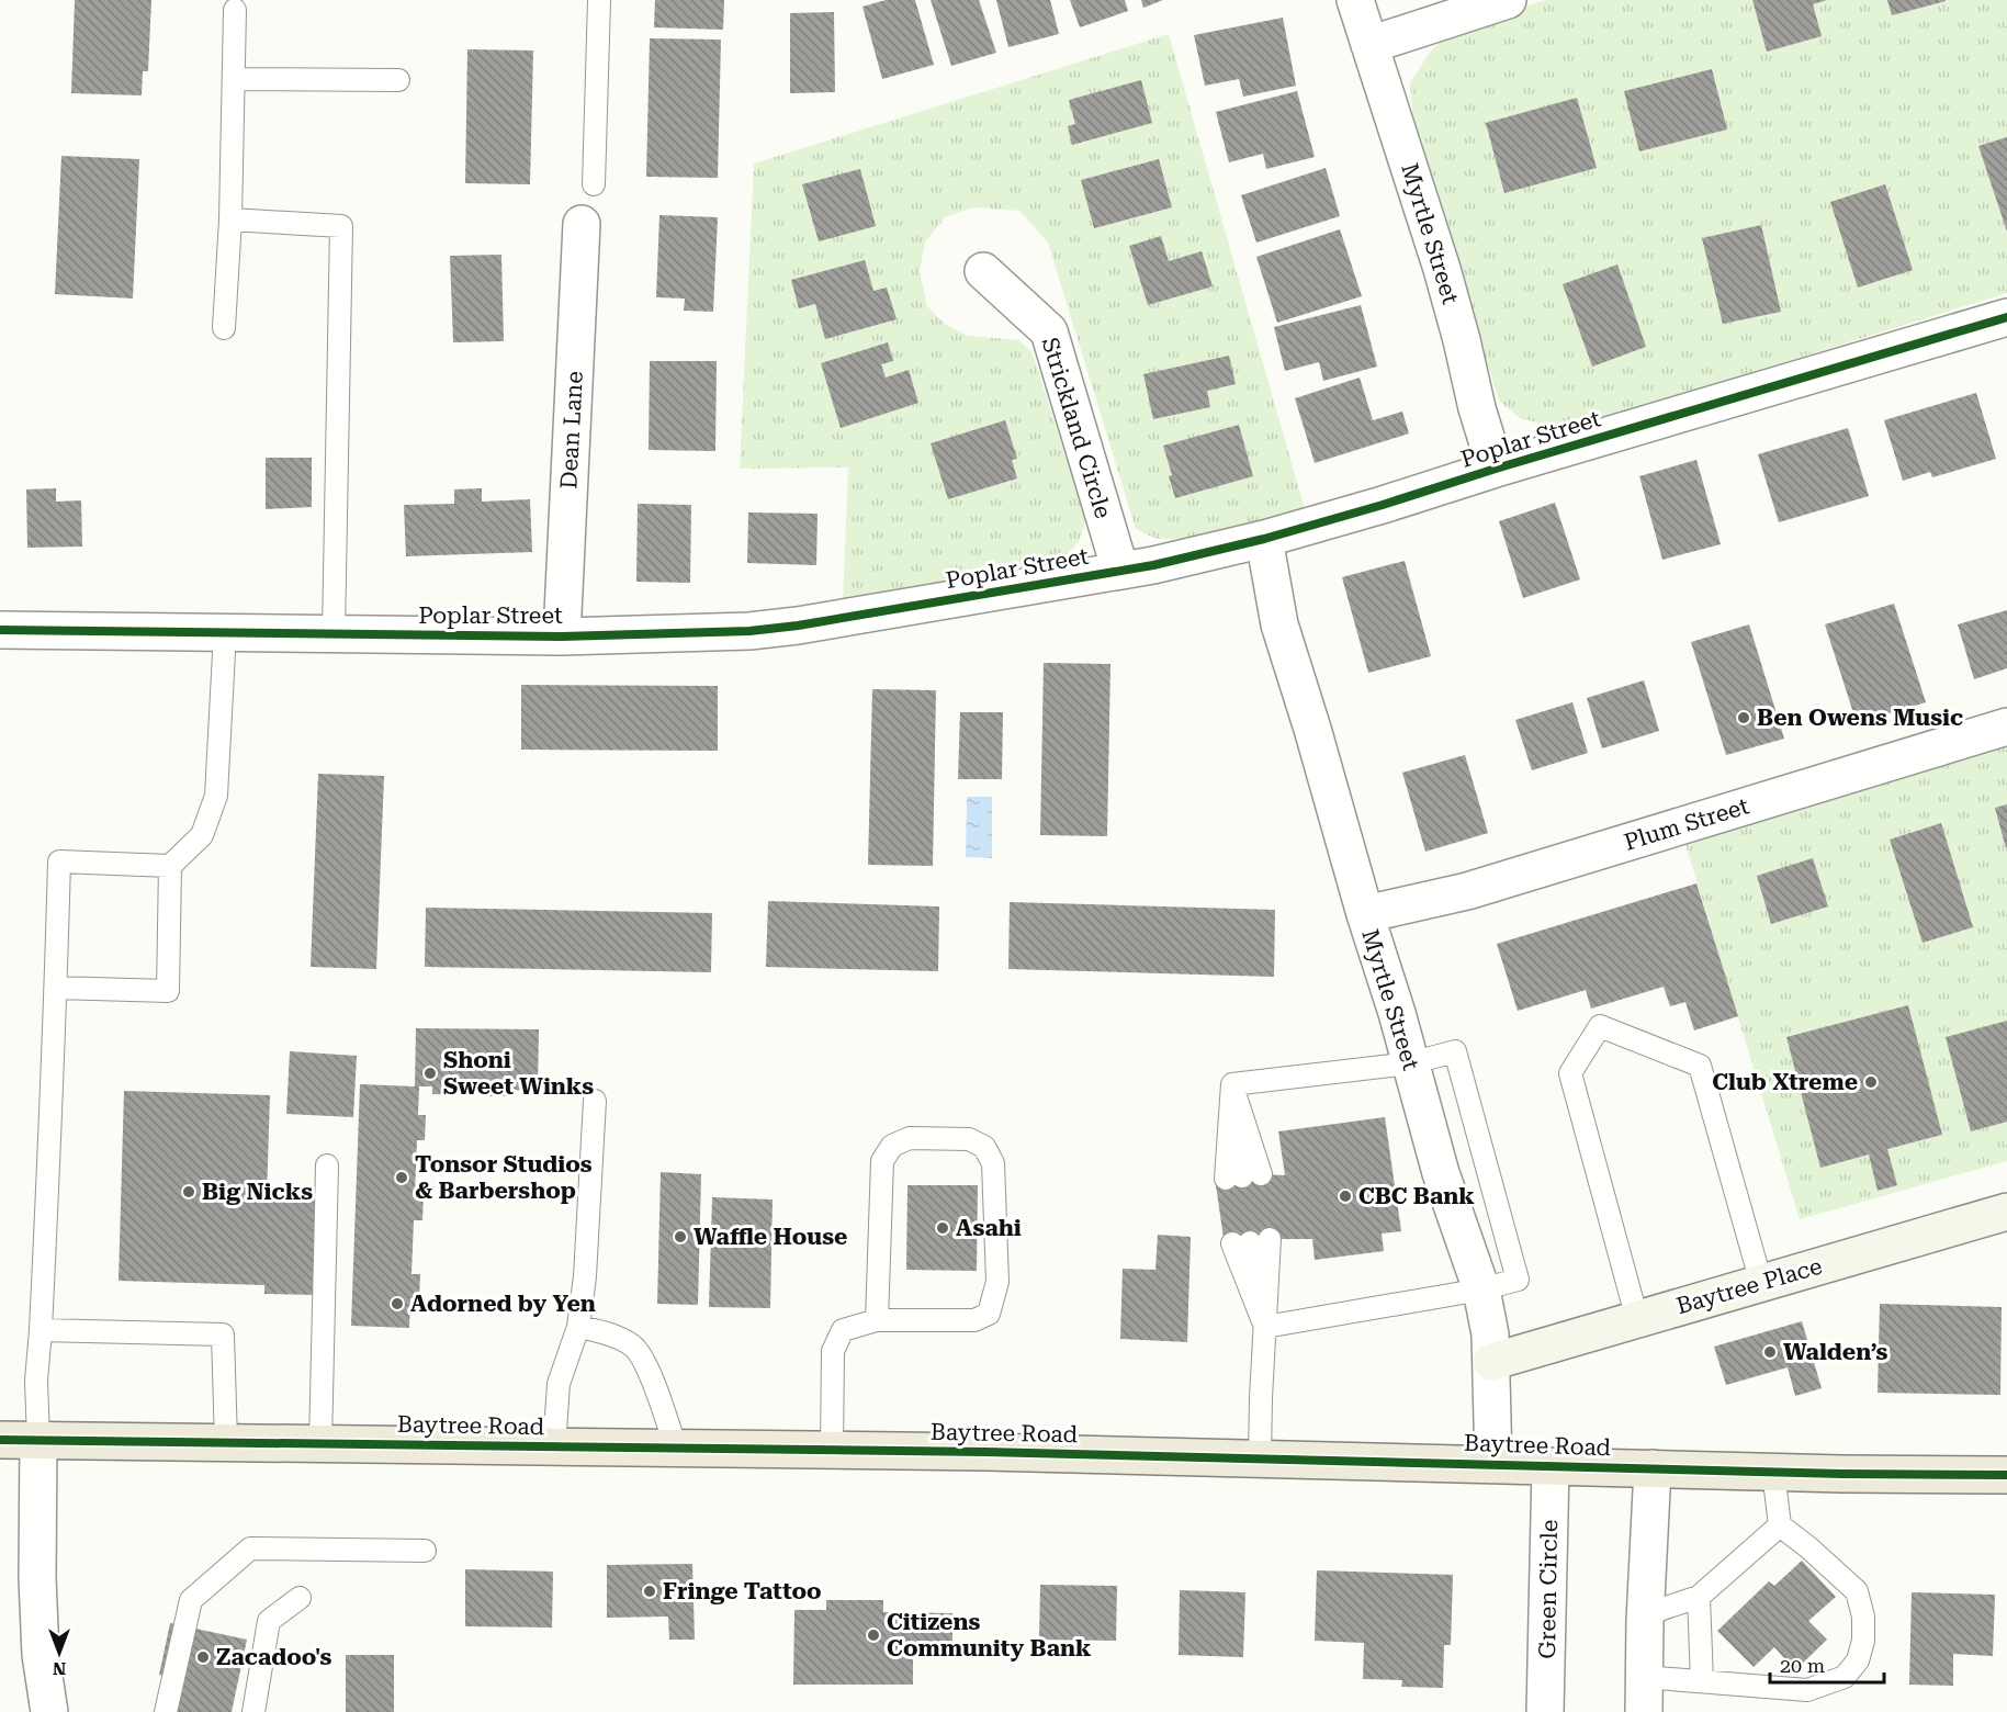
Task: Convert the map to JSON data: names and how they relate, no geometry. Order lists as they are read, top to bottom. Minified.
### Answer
{"streets":{"main road":["Baytree Road"],"street":["Myrtle Street","Strickland Circle","Dean Lane","Poplar Street","Plum Street","Baytree Place","Green Circle"]},"crossings":[["Myrtle Street","Poplar Street"],["Myrtle Street","Plum Street"],["Myrtle Street","Baytree Place"],["Myrtle Street","Baytree Road"],["Strickland Circle","Poplar Street"],["Dean Lane","Poplar Street"],["Baytree Road","Green Circle"]],"places":["Ben Owens Music","Shoni Sweet Winks","Club Xtreme","Tonsor Studios & Barbershop","Big Nicks","CBC Bank","Asahi","Waffle House","Adorned by Yen","Walden’s","Fringe Tattoo","Citizens Community Bank","Zacadoo's"],"scale_bar":"20 m","north":"bottom"}
